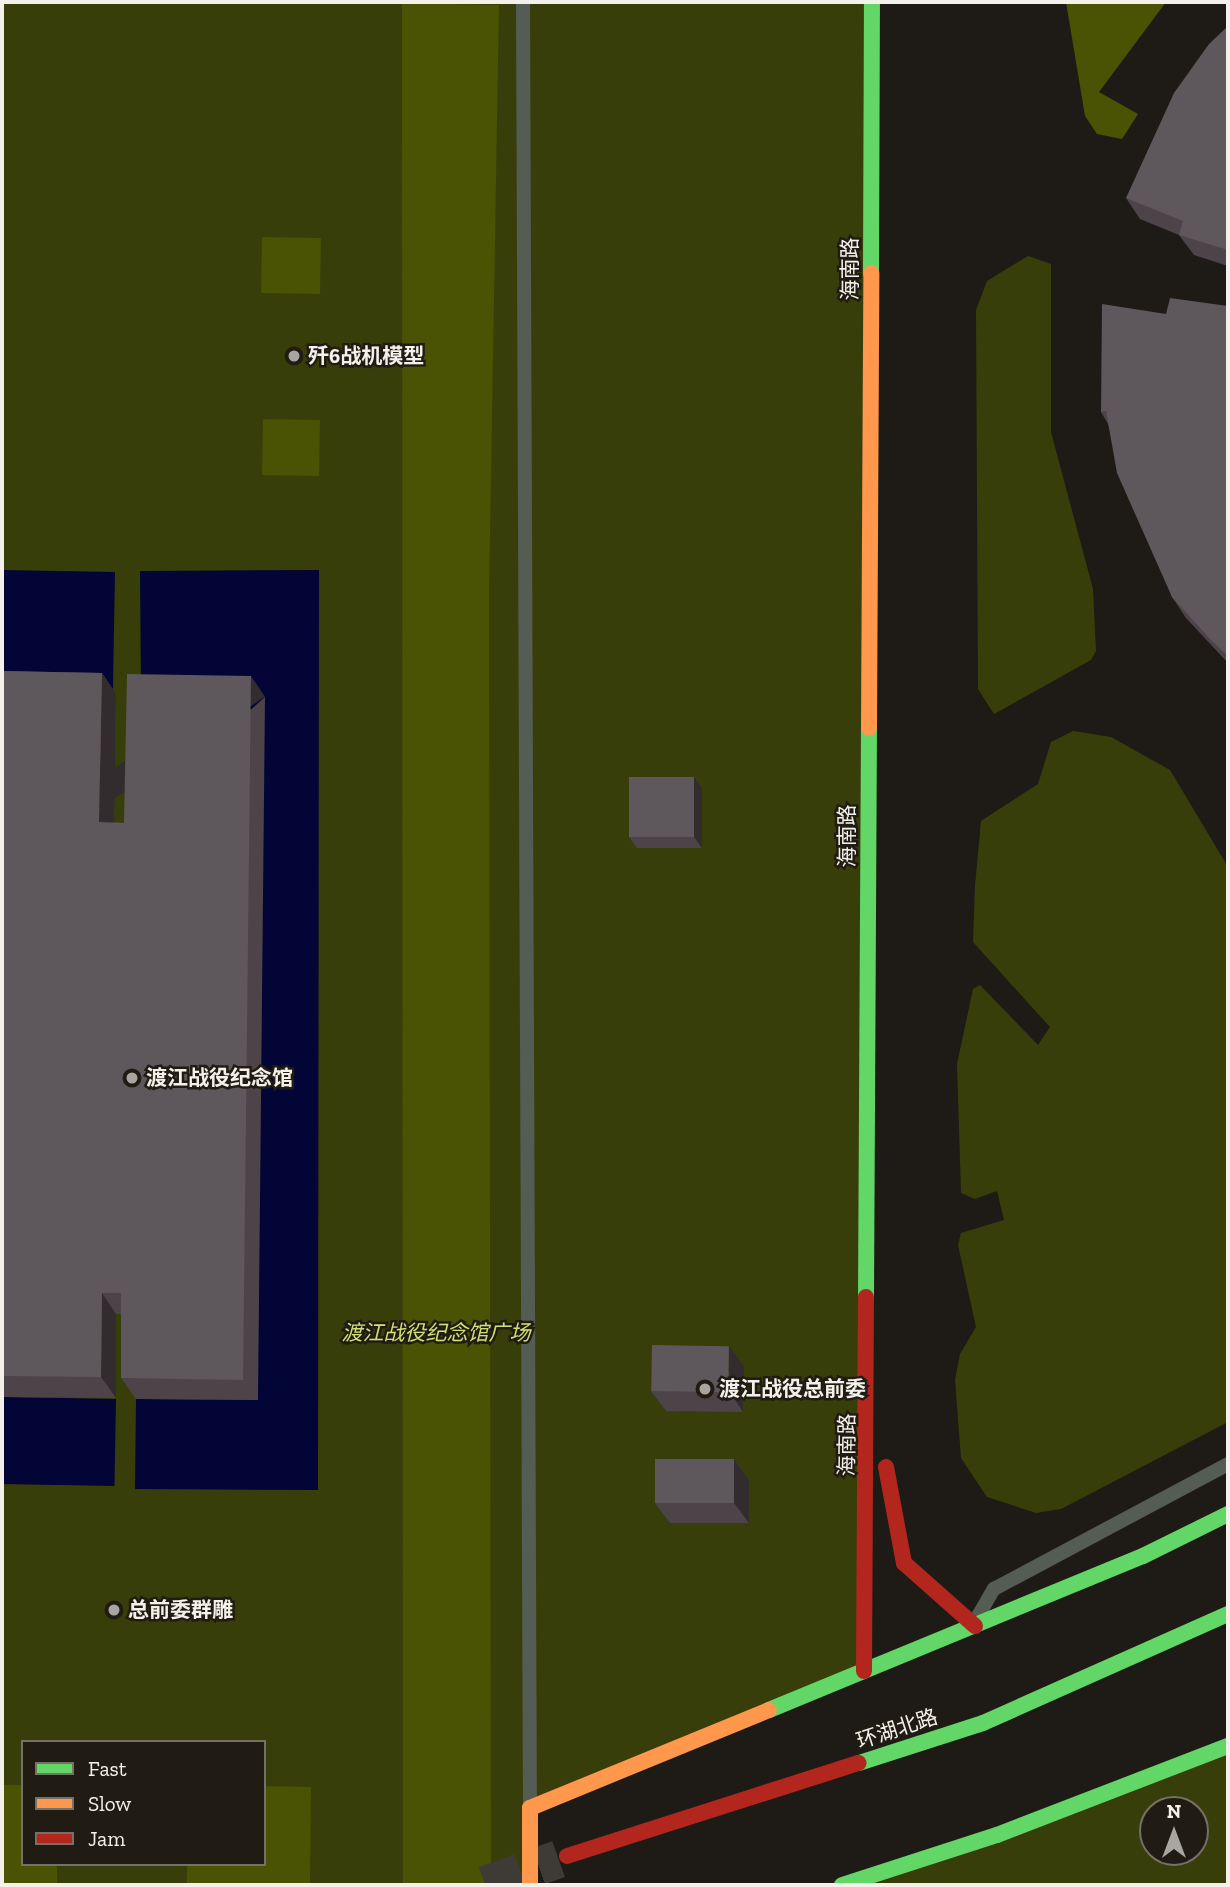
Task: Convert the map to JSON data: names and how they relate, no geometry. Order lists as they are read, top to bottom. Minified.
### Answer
{"streets":{"street":["海南路","环湖北路"]},"parks":["渡江战役纪念馆广场"],"places":["歼6战机模型","渡江战役纪念馆","渡江战役总前委","总前委群雕"],"legend":["Fast","Slow","Jam"],"north":"top"}
